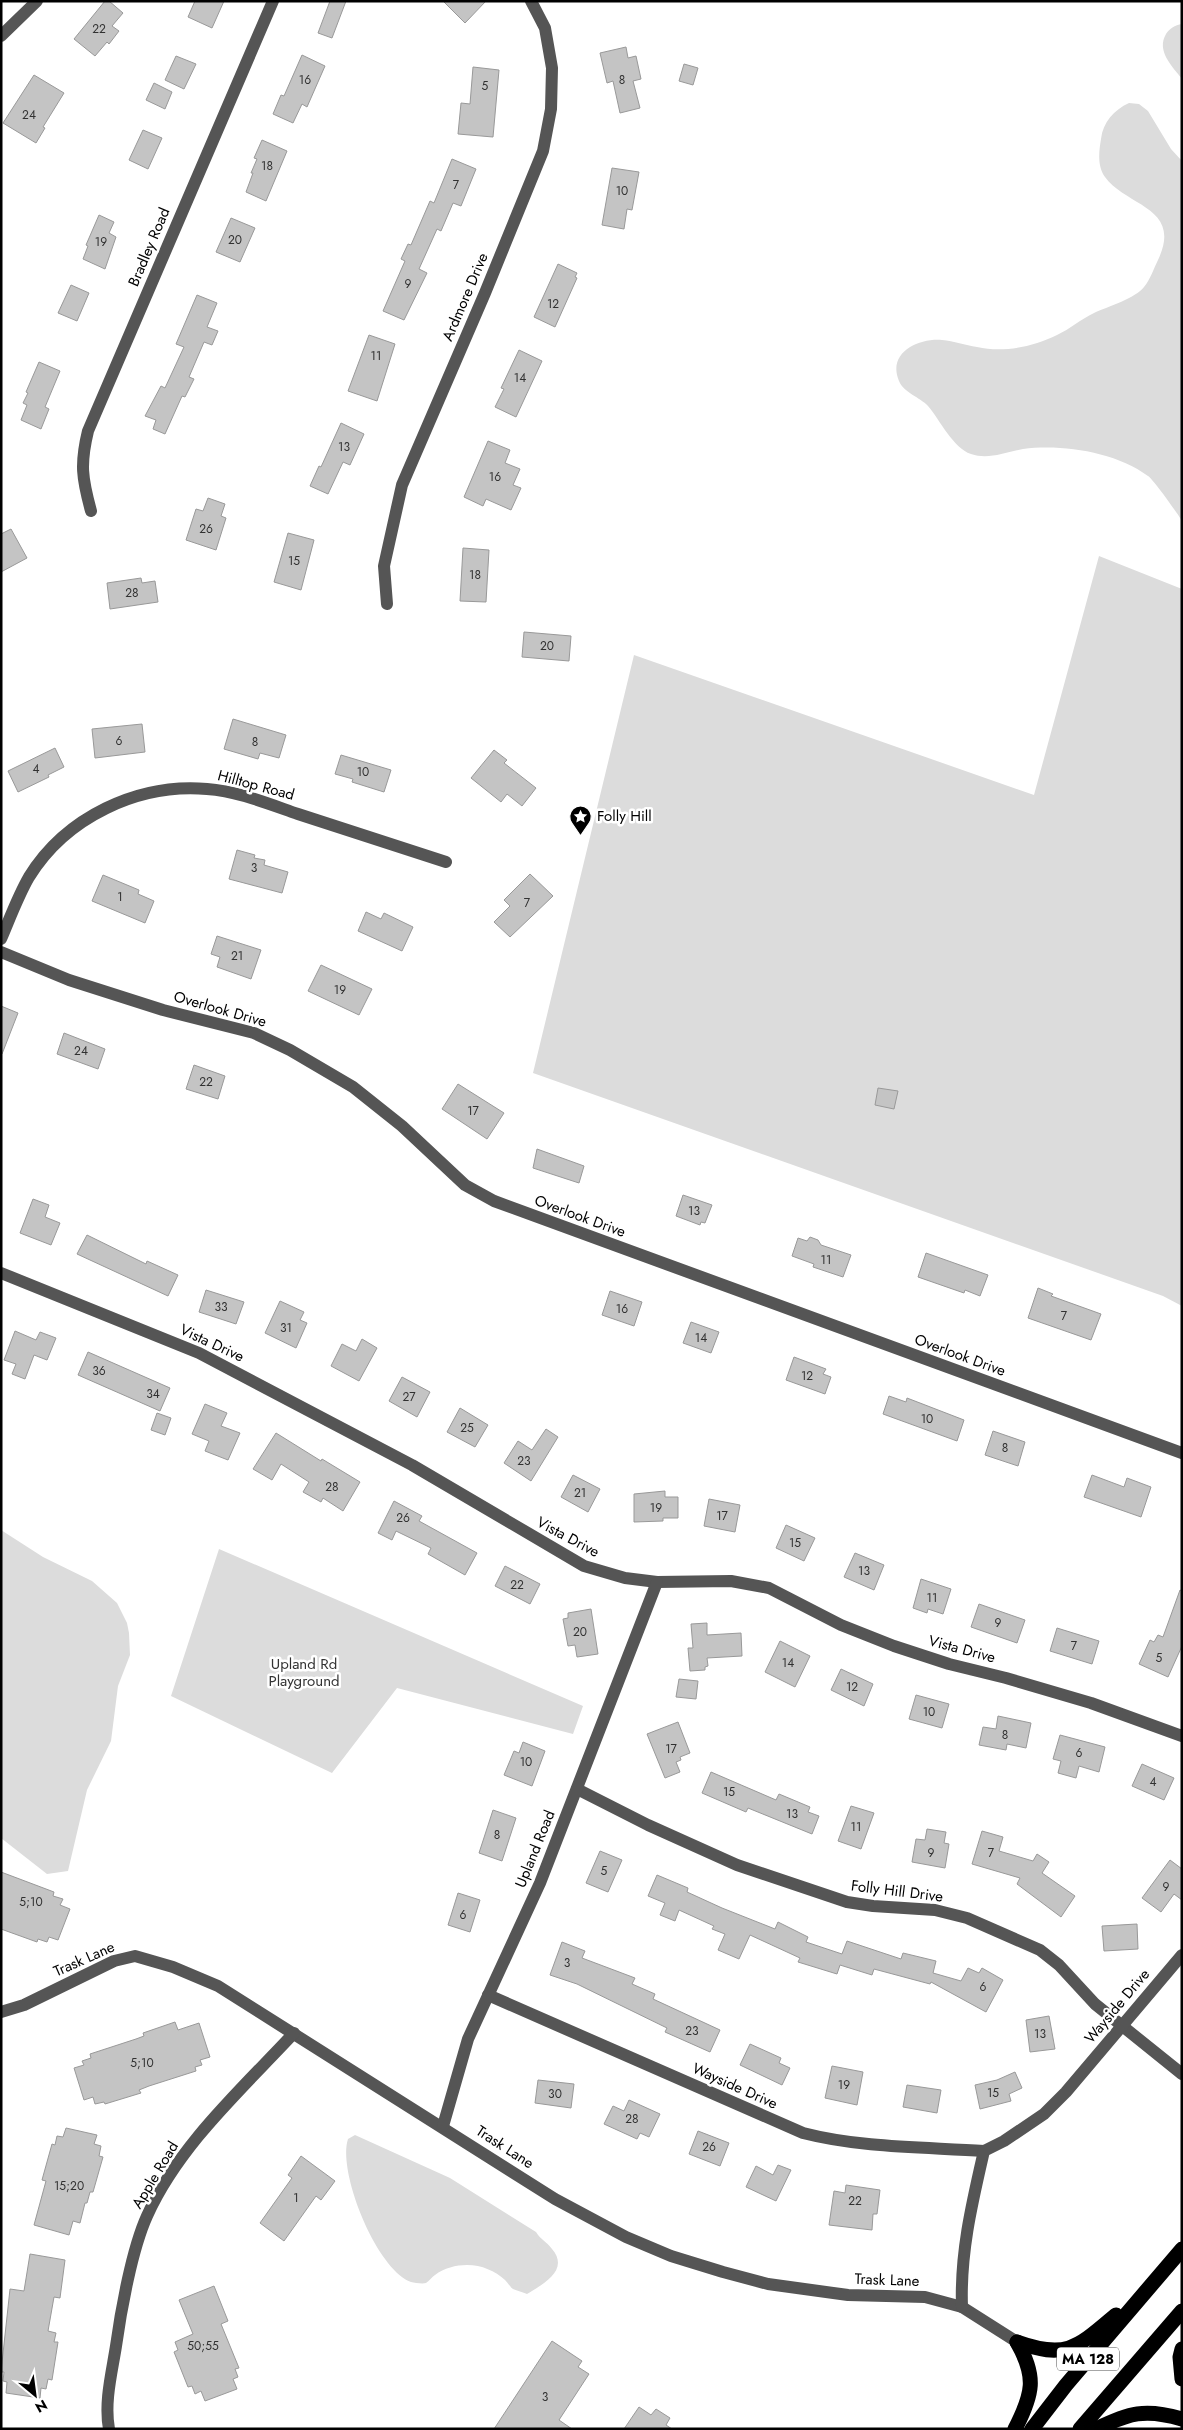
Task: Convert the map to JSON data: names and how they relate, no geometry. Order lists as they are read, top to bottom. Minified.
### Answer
{"streets":{"highway":["MA 128"],"street":["Bradley Road","Ardmore Drive","Hilltop Road","Overlook Drive","Vista Drive","Upland Road","Folly Hill Drive","Trask Lane","Wayside Drive","Apple Road"]},"crossings":[["Vista Drive","Upland Road"],["Upland Road","Folly Hill Drive"],["Upland Road","Trask Lane"],["Upland Road","Wayside Drive"],["Folly Hill Drive","Wayside Drive"],["Trask Lane","Apple Road"]],"parks":["Upland Rd Playground"],"places":{"place":["Folly Hill"]},"house_numbers":["22","16","8","5","24","18","7","10","20","19","9","12","11","14","13","16","26","15","18","28","20","6","8","4","10","3","1","7","21","19","24","22","17","13","11","33","16","7","31","14","36","12","34","27","10","25","8","23","28","21","19","17","26","15","13","22","11","9","20","7","5","14","12","10","8","17","6","10","4","15","13","11","8","9","7","5","9","5;10","6","3","6","23","13","5;10","19","15","30","28","26","15;20","1","22","50;55","3"],"north":"bottom right"}
